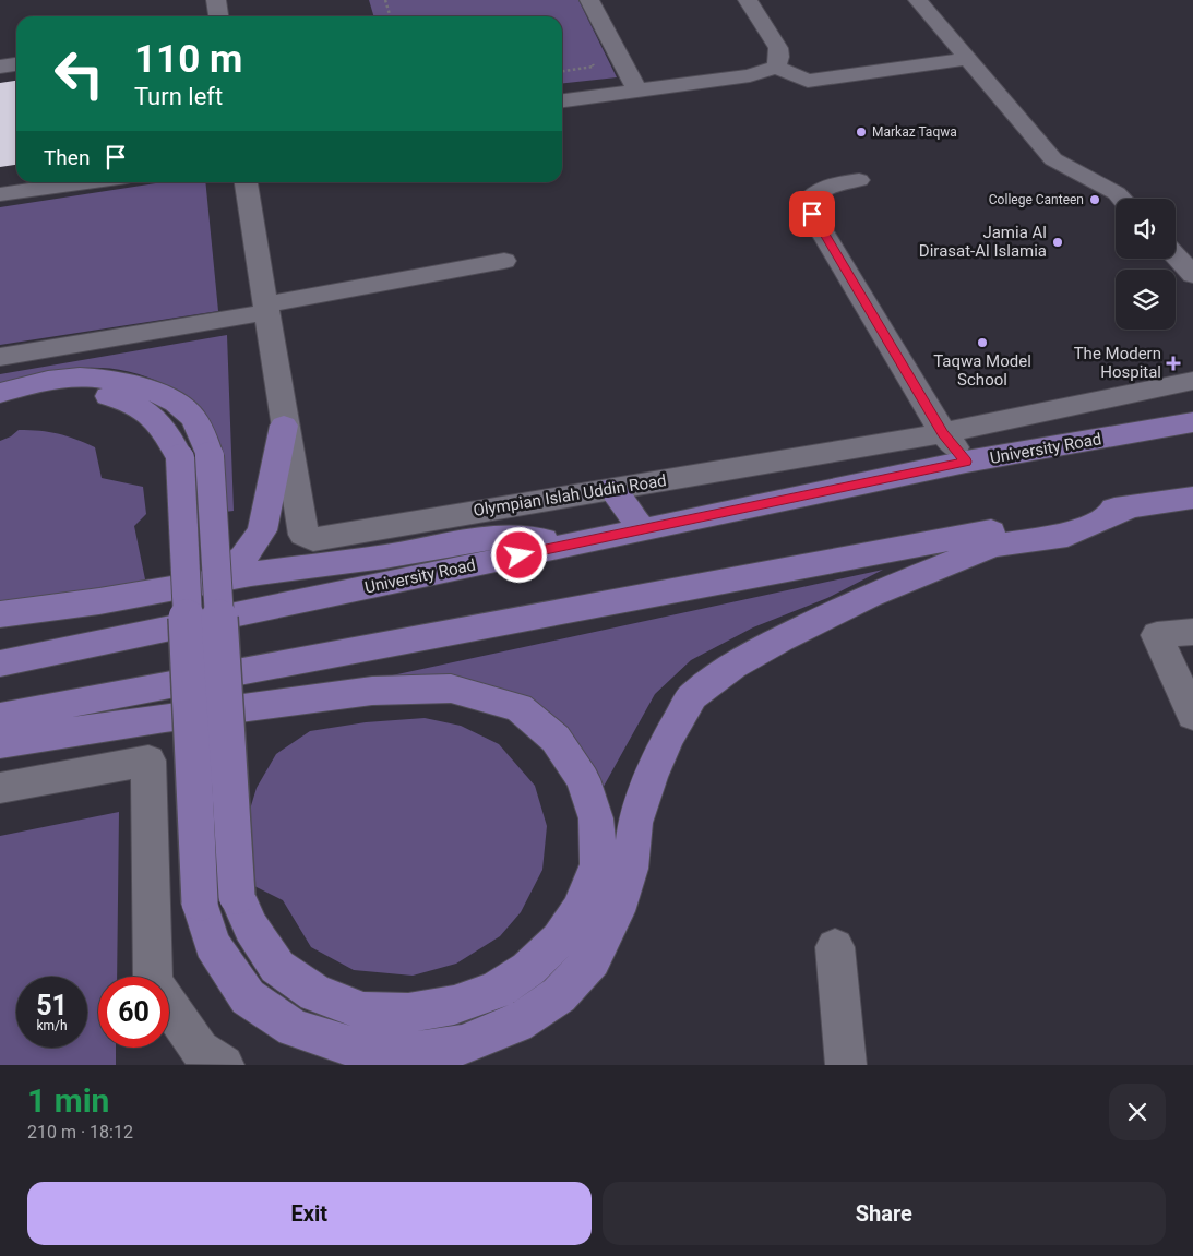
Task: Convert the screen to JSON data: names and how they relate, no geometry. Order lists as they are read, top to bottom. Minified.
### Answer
{"streets":{"main road":["University Road"],"street":["Olympian Islah Uddin Road"]},"places":{"other":["Markaz Taqwa","College Canteen","Jamia Al Dirasat-Al Islamia","Taqwa Model School"],"health":["The Modern Hospital"]},"page":{"turn":["110 m","Turn left"],"then":"Then","speed":"51 km/h","limit":"60","heading":["1 min","210 m · 18:12"],"buttons":["Exit","Share"]}}
